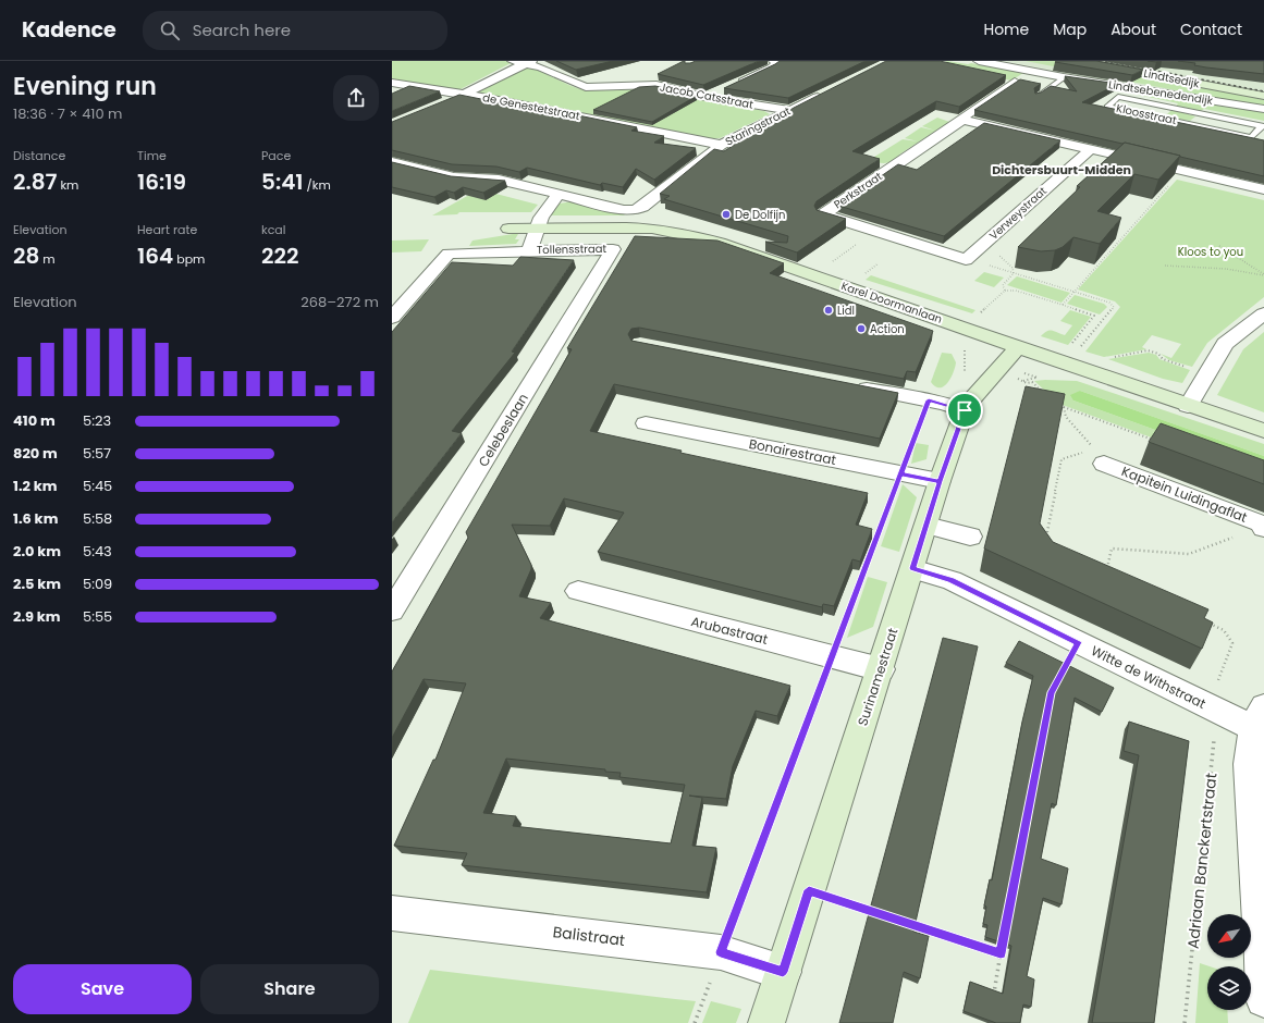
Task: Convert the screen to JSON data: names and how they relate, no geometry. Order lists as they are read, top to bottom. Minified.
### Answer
{"streets":{"street":["Lindtsedijk","Lindtsebenedendijk","Jacob Catsstraat","de Genestetstraat","Staringstraat","Perkstraat","Verweystraat","Tollensstraat","Karel Doormanlaan","Celebeslaan","Bonairestraat","Kapitein Luidingaflat","Arubastraat","Surinamestraat","Witte de Withstraat","Balistraat"],"lane":["Kloosstraat"],"path":["Adriaan Banckertstraat"]},"crossings":[["Jacob Catsstraat","Staringstraat"],["de Genestetstraat","Staringstraat"],["Staringstraat","Tollensstraat"],["Perkstraat","Verweystraat"],["Tollensstraat","Karel Doormanlaan"],["Tollensstraat","Celebeslaan"],["Karel Doormanlaan","Surinamestraat"],["Bonairestraat","Surinamestraat"],["Arubastraat","Surinamestraat"],["Surinamestraat","Witte de Withstraat"],["Surinamestraat","Balistraat"],["Witte de Withstraat","Adriaan Banckertstraat"]],"districts":["Dichtersbuurt-Midden"],"parks":["Kloos to you"],"places":["De Dolfijn","Lidl","Action"],"north":"bottom left","page":{"header":"Kadence","search":"Search here","nav":["Home","Map","About","Contact"],"heading":["Evening run","18:36 · 7 × 410 m"],"stats":[["Distance","2.87 km"],["Time","16:19"],["Pace","5:41 /km"],["Elevation","28 m"],["Heart rate","164 bpm"],["kcal","222"]],"chart":["Elevation","268–272 m"],"list":[{"name":"410 m","note":"5:23"},{"name":"820 m","note":"5:57"},{"name":"1.2 km","note":"5:45"},{"name":"1.6 km","note":"5:58"},{"name":"2.0 km","note":"5:43"},{"name":"2.5 km","note":"5:09"},{"name":"2.9 km","note":"5:55"}],"buttons":["Save","Share"]}}
